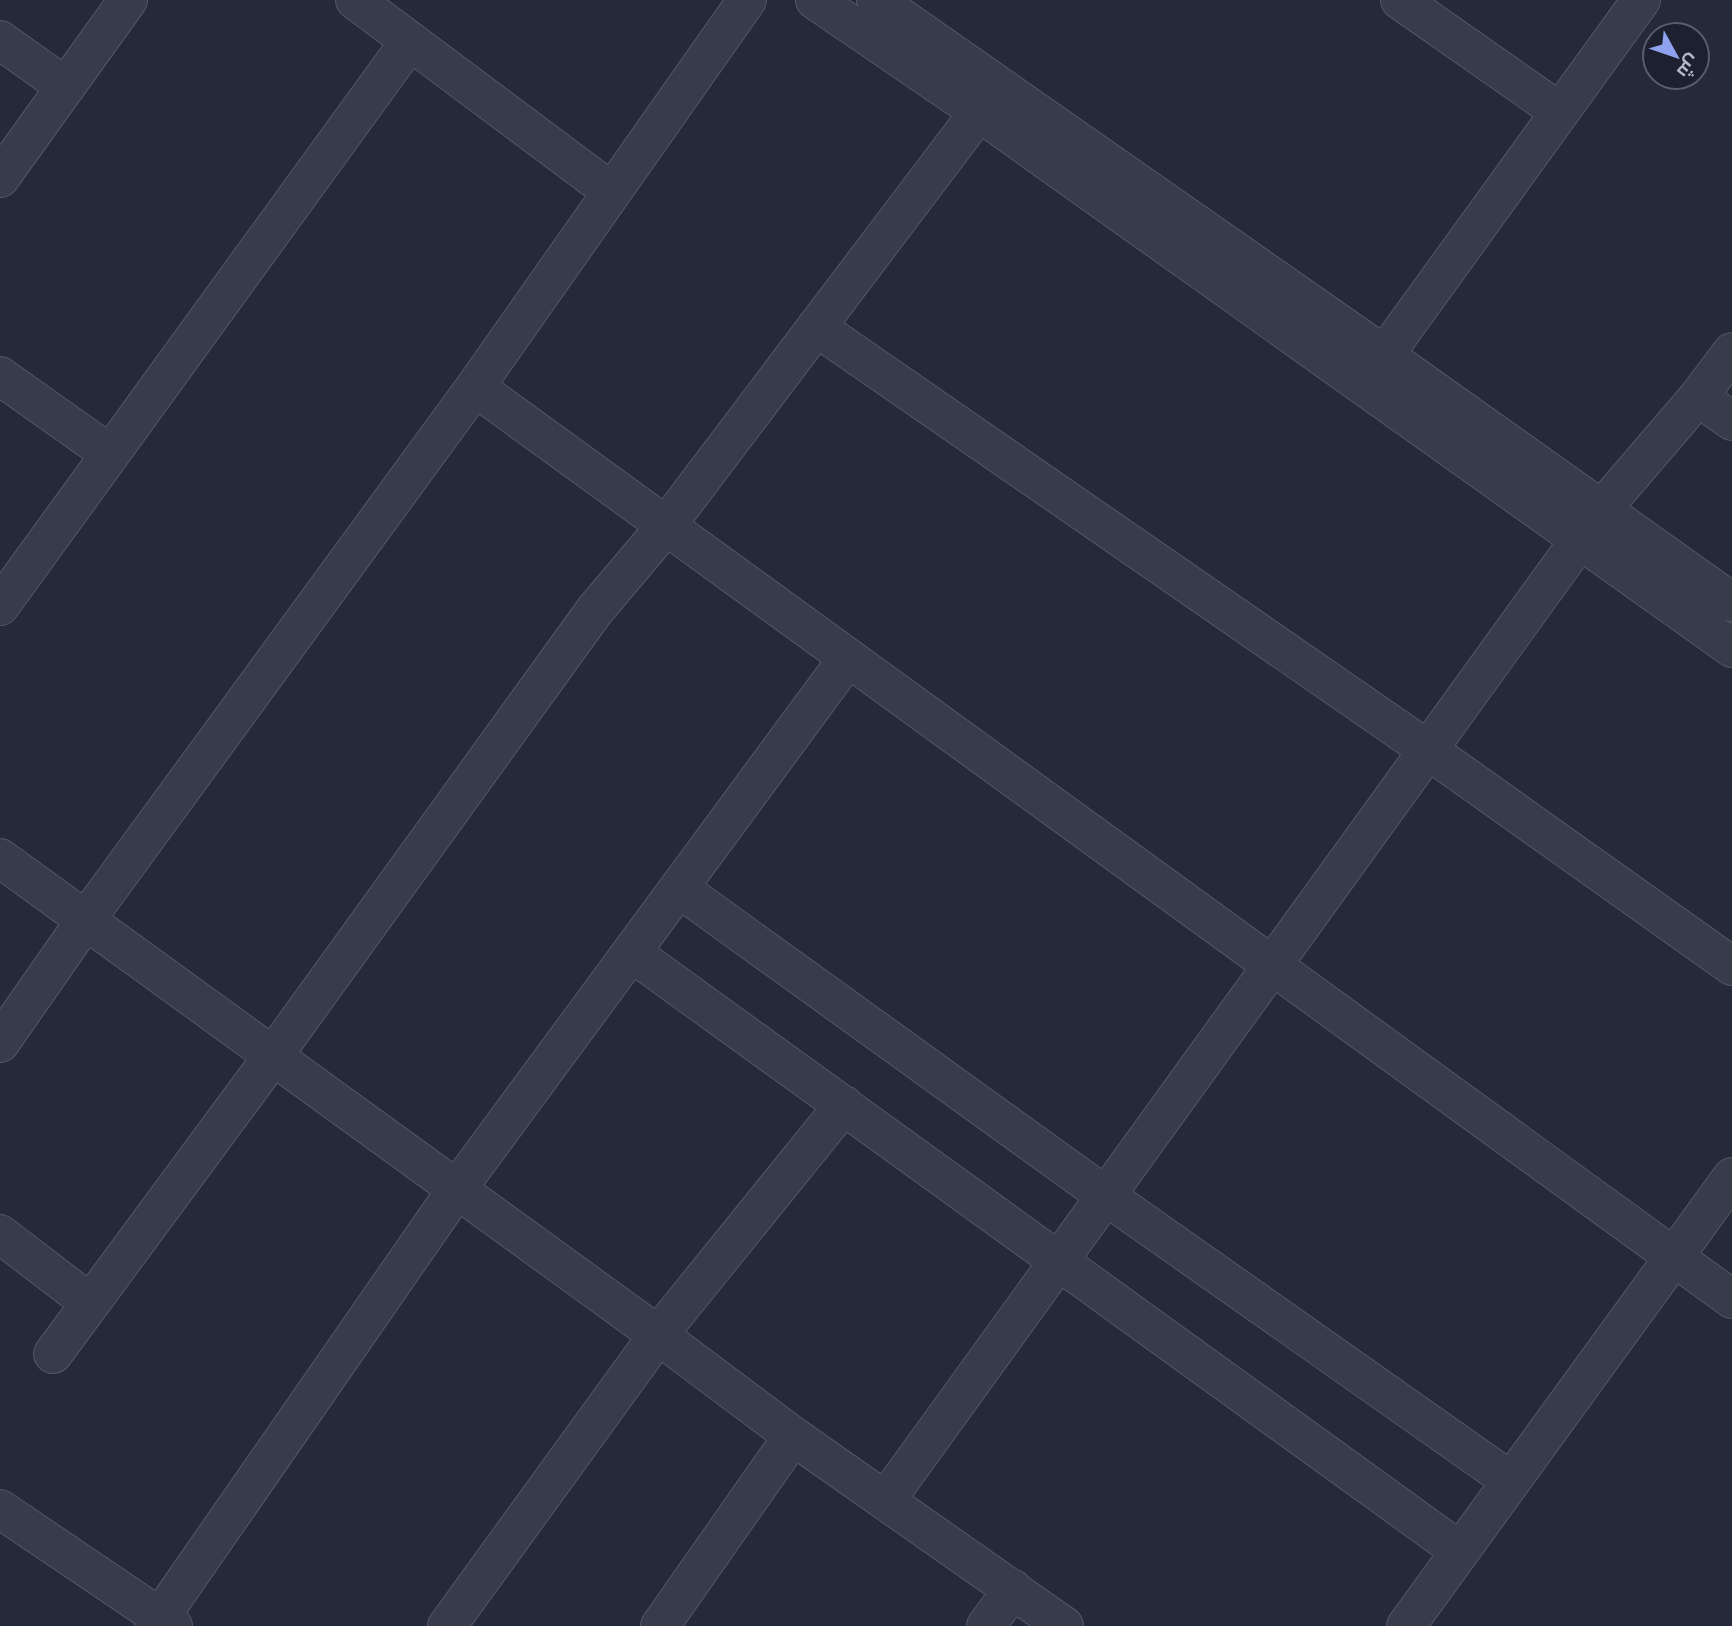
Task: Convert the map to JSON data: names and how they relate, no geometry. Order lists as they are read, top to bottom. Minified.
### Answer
{"north":"bottom right"}
